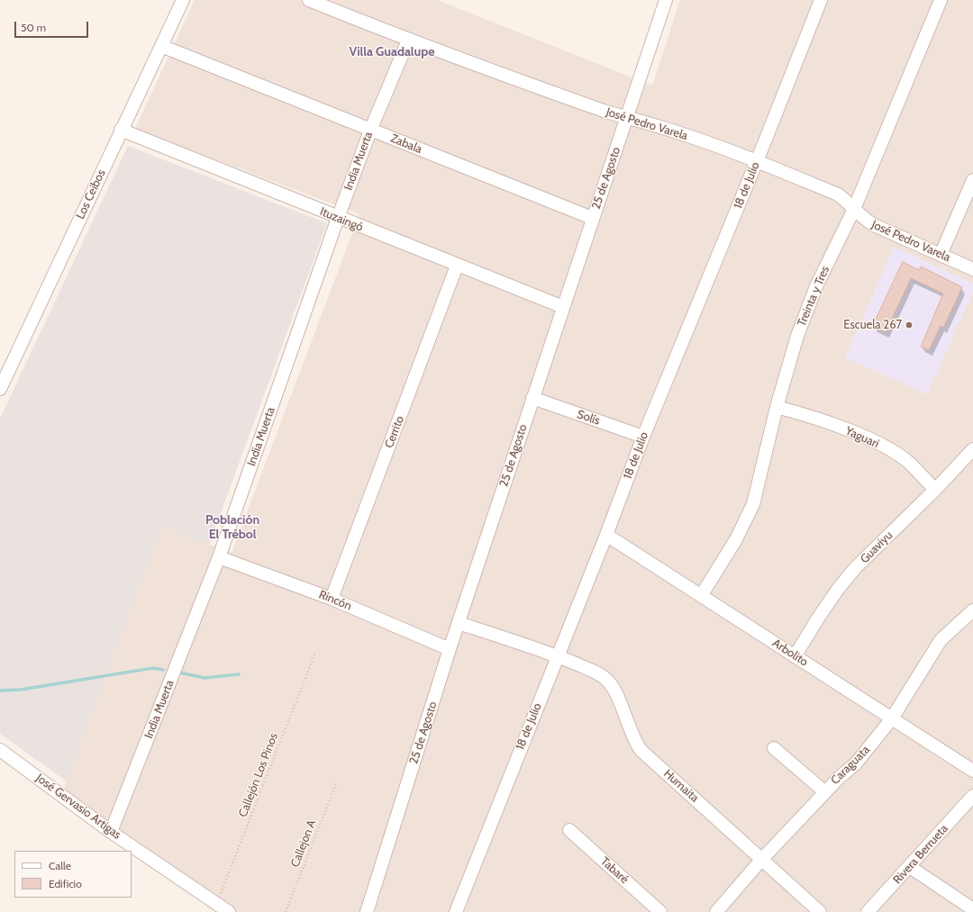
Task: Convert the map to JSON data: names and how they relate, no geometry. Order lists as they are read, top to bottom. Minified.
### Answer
{"streets":{"street":["José Pedro Varela","Zabala","India Muerta","25 de Agosto","18 de Julio","Los Ceibos","Ituzaingó","Treinta y Tres","Solís","Cerrito","Yaguari","Guaviyu","Rincón","Arbolito","Caraguata","Humaita","José Gervasio Artigas","Rivera Berrueta","Tabaré"],"path":["Callejón Los Pinos","Callejon A"]},"crossings":[["José Pedro Varela","India Muerta"],["José Pedro Varela","25 de Agosto"],["José Pedro Varela","18 de Julio"],["José Pedro Varela","Treinta y Tres"],["Zabala","India Muerta"],["Zabala","25 de Agosto"],["Zabala","Los Ceibos"],["India Muerta","Ituzaingó"],["India Muerta","Rincón"],["India Muerta","José Gervasio Artigas"],["25 de Agosto","Ituzaingó"],["25 de Agosto","Solís"],["25 de Agosto","Rincón"],["18 de Julio","Solís"],["18 de Julio","Arbolito"],["18 de Julio","Humaita"],["Los Ceibos","Ituzaingó"],["Ituzaingó","Cerrito"],["Treinta y Tres","Yaguari"],["Treinta y Tres","Arbolito"],["Cerrito","Rincón"],["Yaguari","Guaviyu"],["Guaviyu","Arbolito"],["Arbolito","Caraguata"],["Caraguata","Humaita"],["Callejón Los Pinos","José Gervasio Artigas"]],"districts":["Villa Guadalupe","Población El Trébol"],"places":["Escuela 267"],"legend":["Calle","Edificio"],"scale_bar":"50 m"}
